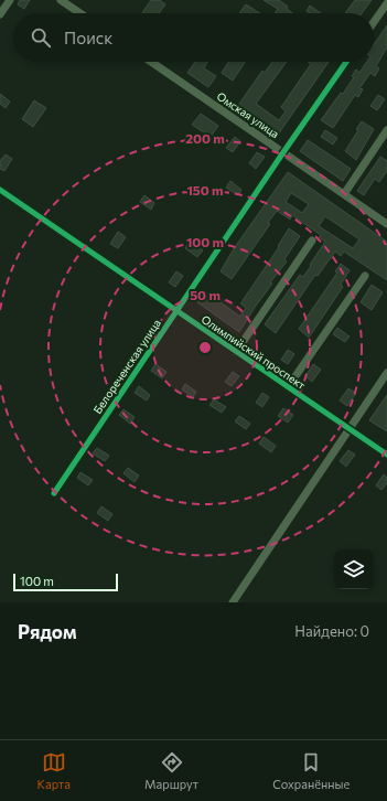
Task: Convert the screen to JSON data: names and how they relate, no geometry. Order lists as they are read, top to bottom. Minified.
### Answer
{"streets":{"street":["Омская улица","Олимпийский проспект","Белореченская улица"]},"crossings":[["Омская улица","Белореченская улица"],["Олимпийский проспект","Белореченская улица"]],"scale_bar":"100 m","page":{"search":"Поиск","scale":"100 m","heading":["Рядом","Найдено: 0"],"nav":["Карта","Маршрут","Сохранённые"]},"rings":["200 m","150 m","100 m","50 m"]}
